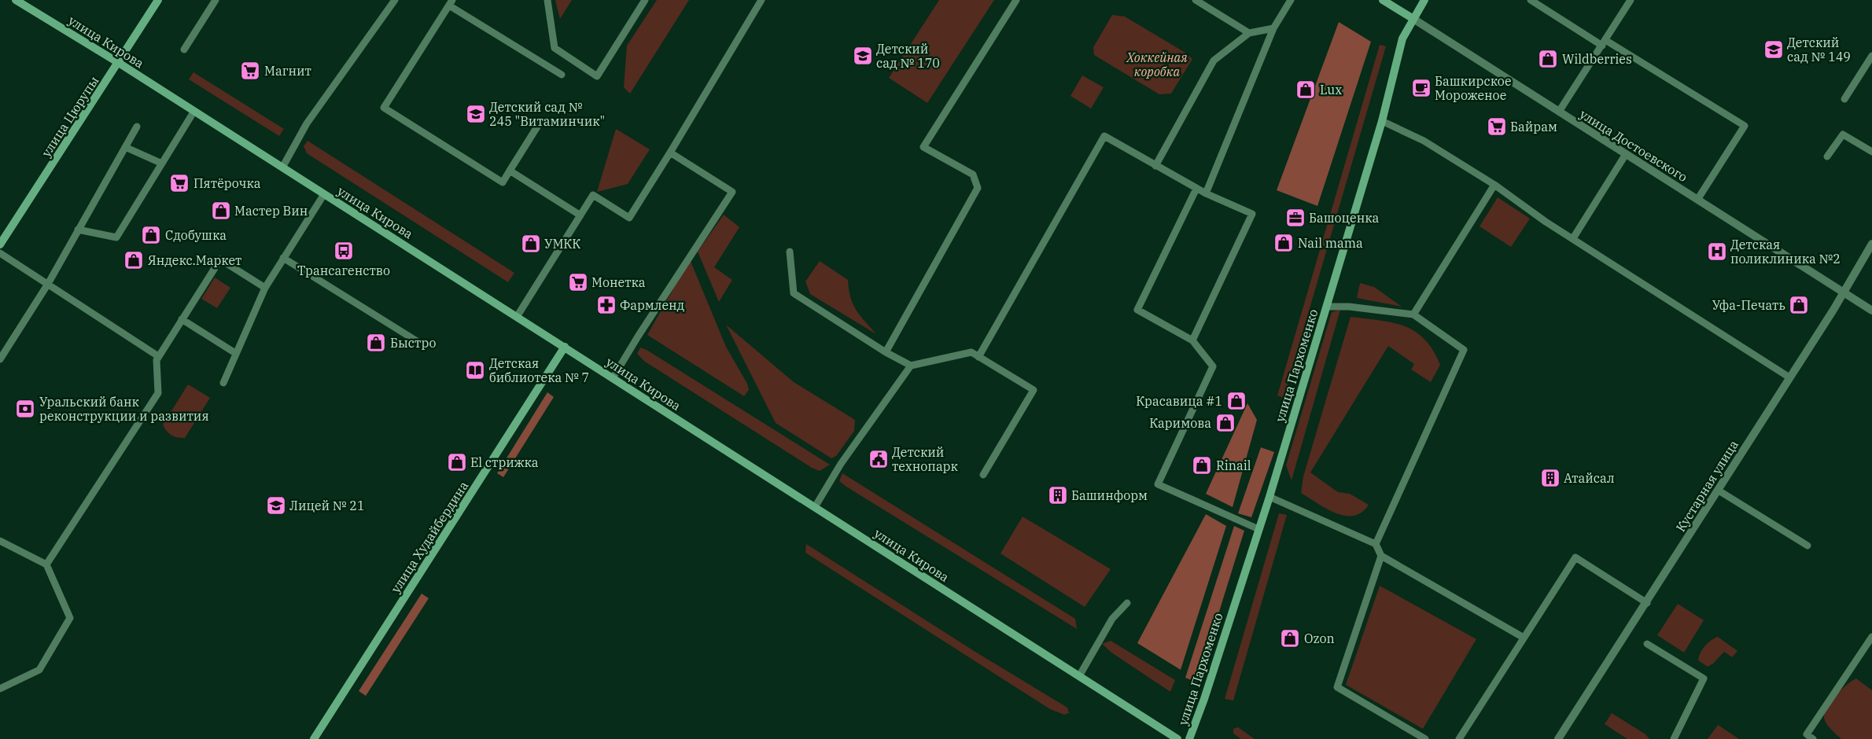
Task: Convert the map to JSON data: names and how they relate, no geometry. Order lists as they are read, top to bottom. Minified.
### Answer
{"streets":{"street":["улица Кирова","улица Цюрупы","улица Достоевского","улица Пархоменко","Кустарная улица","улица Худайбердина"]},"crossings":[["улица Кирова","улица Цюрупы"],["улица Кирова","улица Худайбердина"],["улица Достоевского","улица Пархоменко"],["улица Достоевского","Кустарная улица"]],"parks":["Хоккейная коробка"],"places":{"school or university":["Детский сад № 149","Детский сад № 170","Детский сад № 245 \"Витаминчик\"","Лицей № 21"],"shop":["Wildberries","Lux","Мастер Вин","Сдобушка","Nail mama","УМКК","Яндекс.Маркет","Уфа-Печать","Быстро","Красавица #1","Каримова","El стрижка","Rinail","Ozon"],"supermarket":["Магнит","Байрам","Пятёрочка","Монетка"],"cafe":["Башкирское Мороженое"],"office":["Башоценка"],"bus stop":["Трансагенство"],"hospital":["Детская поликлиника №2"],"pharmacy":["Фармленд"],"library":["Детская библиотека № 7"],"bank":["Уральский банк реконструкции и развития"],"public building":["Детский технопарк"],"building":["Атайсал","Башинформ"]}}
